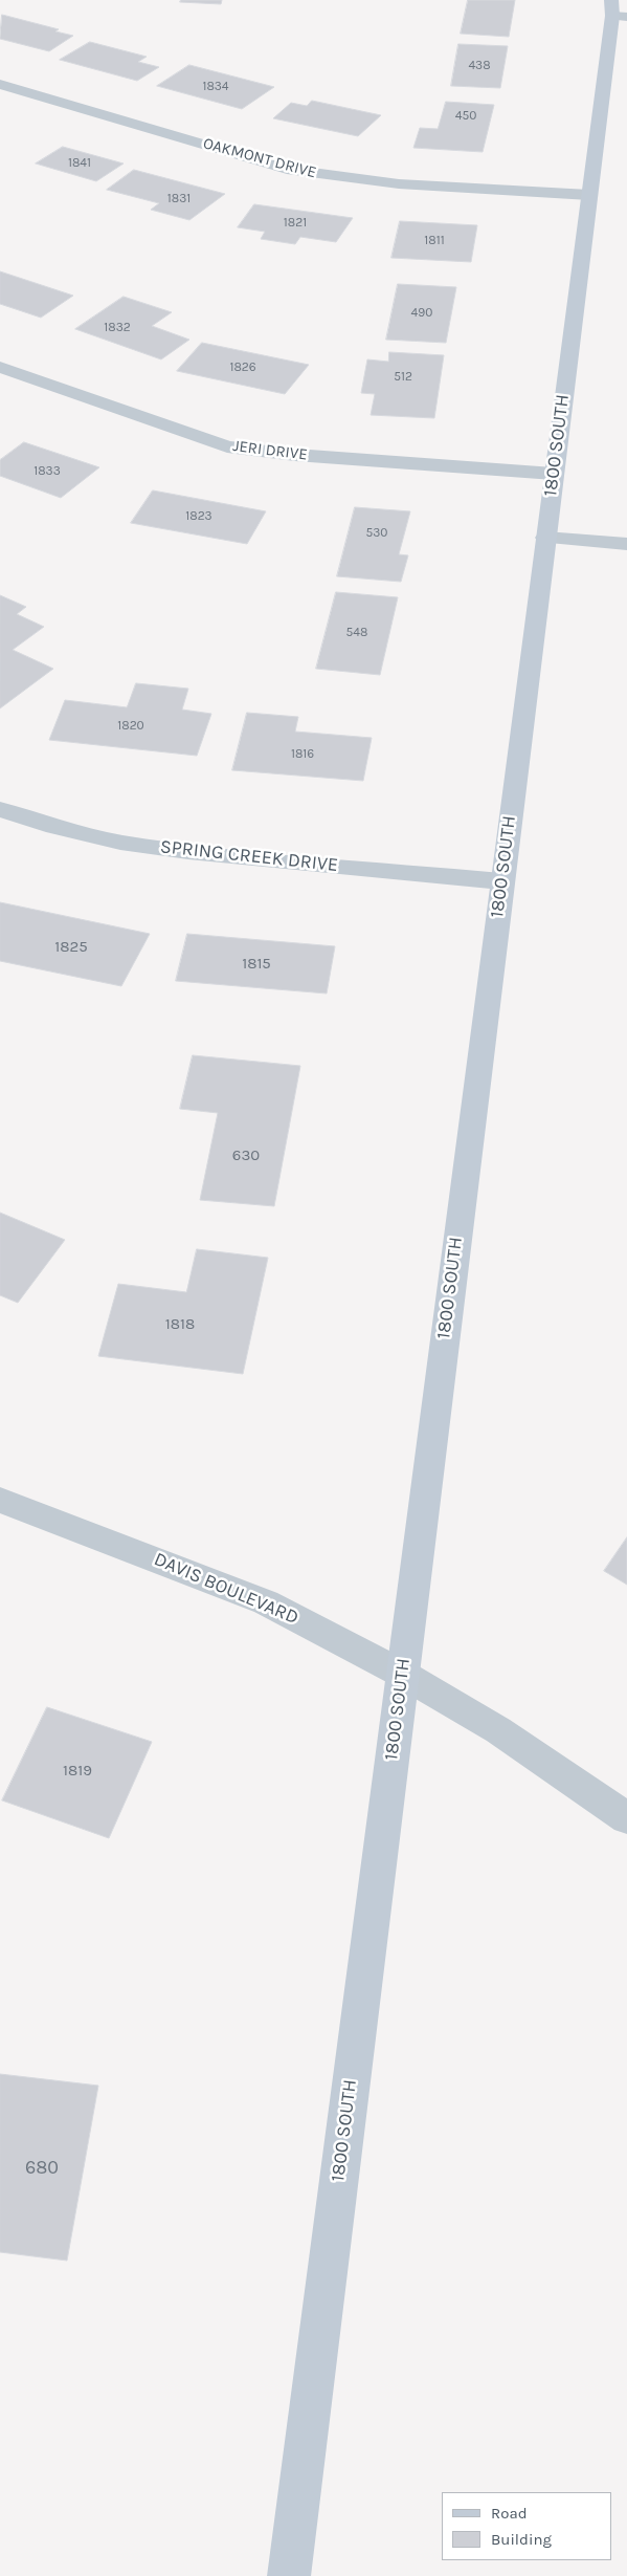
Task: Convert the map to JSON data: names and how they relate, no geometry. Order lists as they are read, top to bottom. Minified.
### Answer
{"streets":{"main road":["1800 SOUTH"],"street":["OAKMONT DRIVE","JERI DRIVE","SPRING CREEK DRIVE","DAVIS BOULEVARD"]},"crossings":[["OAKMONT DRIVE","1800 SOUTH"],["1800 SOUTH","JERI DRIVE"],["1800 SOUTH","SPRING CREEK DRIVE"],["1800 SOUTH","DAVIS BOULEVARD"]],"house_numbers":["438","1834","450","1841","1831","1821","1811","490","1832","1826","512","1833","1823","530","548","1820","1816","1825","1815","630","1818","1819","680"],"legend":["Road","Building"]}
